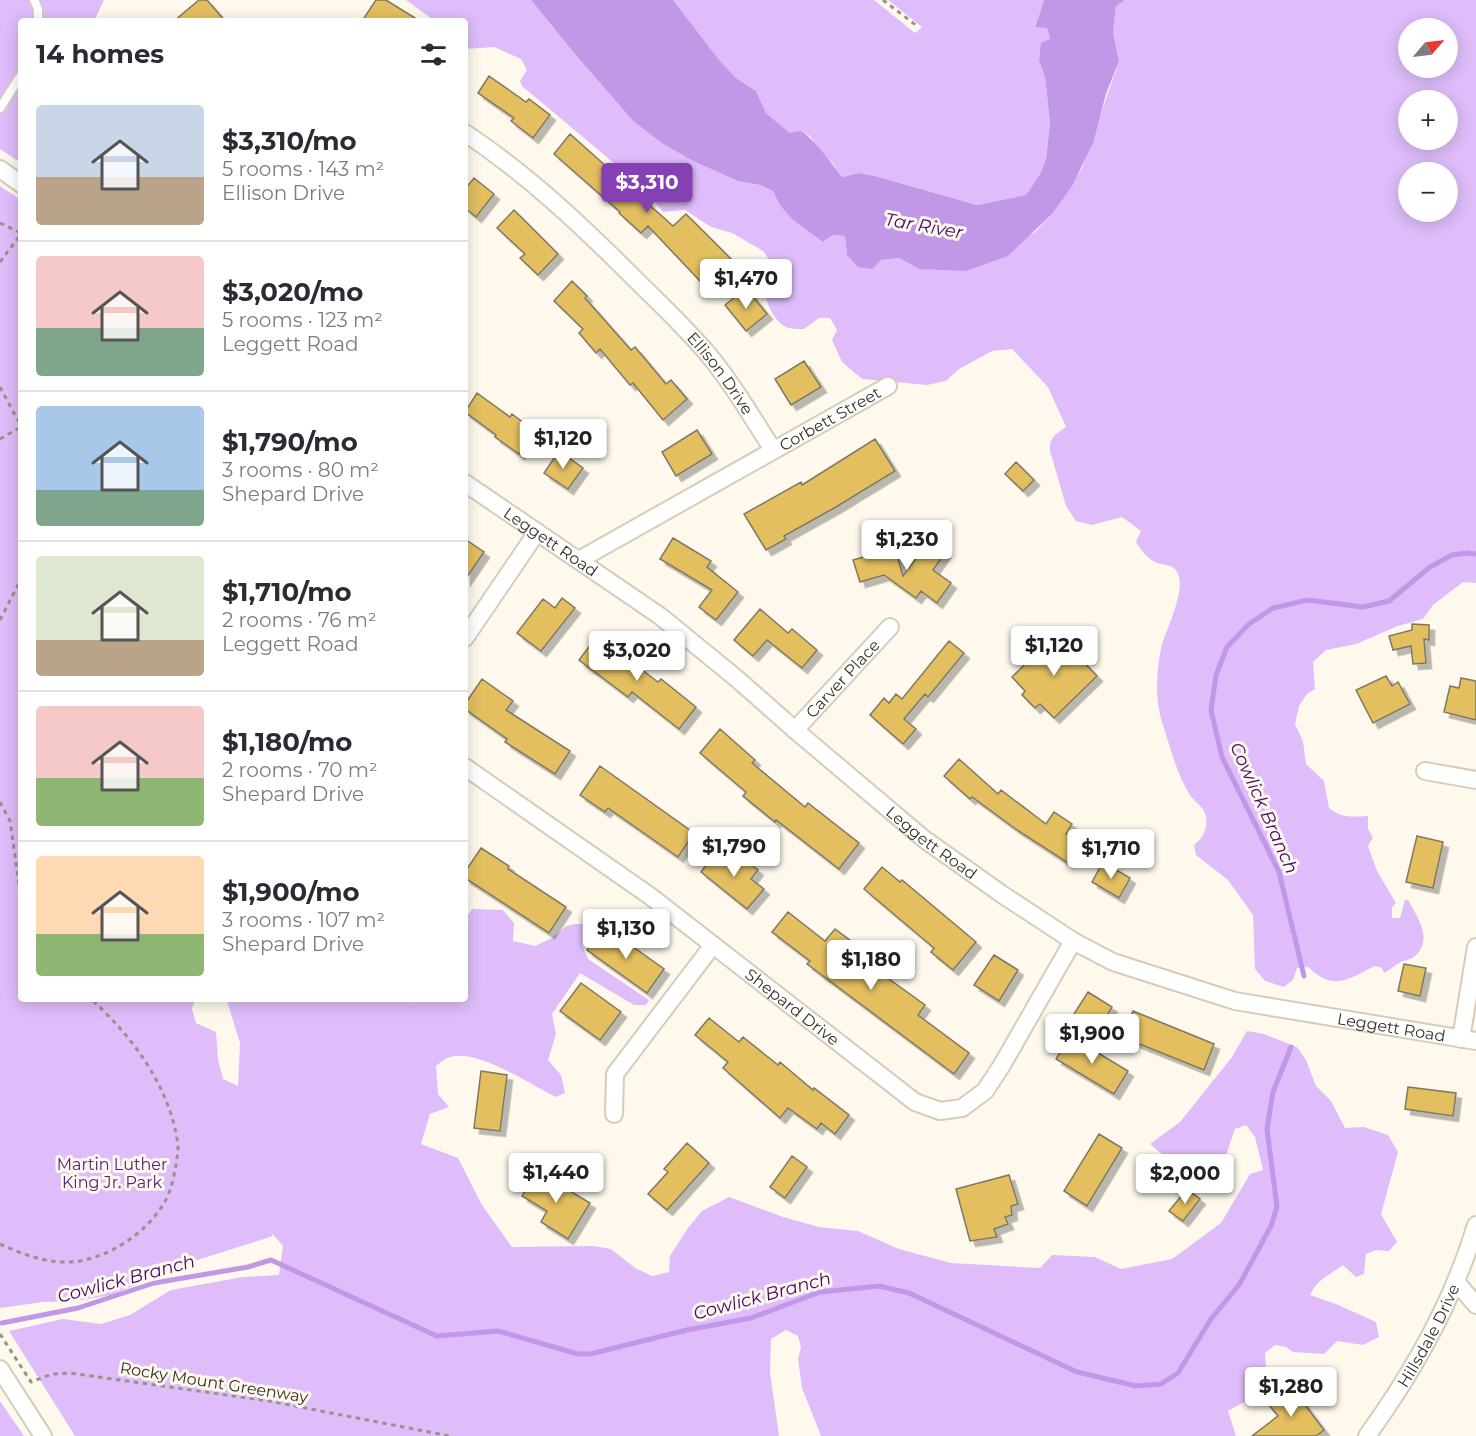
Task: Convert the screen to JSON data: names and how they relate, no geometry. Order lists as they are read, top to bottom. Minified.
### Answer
{"streets":{"street":["Ellison Drive","Corbett Street","Leggett Road","Carver Place","Shepard Drive","Hillsdale Drive"],"path":["Rocky Mount Greenway"]},"crossings":[["Ellison Drive","Corbett Street"],["Leggett Road","Carver Place"],["Leggett Road","Shepard Drive"]],"water":["Tar River","Cowlick Branch"],"parks":["Martin Luther King Jr. Park"],"north":"top right","page":{"map_buttons":["+","−"],"heading":"14 homes","list":[{"name":"$3,310/mo","note":"5 rooms · 143 m² · Ellison Drive"},{"name":"$3,020/mo","note":"5 rooms · 123 m² · Leggett Road"},{"name":"$1,790/mo","note":"3 rooms · 80 m² · Shepard Drive"},{"name":"$1,710/mo","note":"2 rooms · 76 m² · Leggett Road"},{"name":"$1,180/mo","note":"2 rooms · 70 m² · Shepard Drive"},{"name":"$1,900/mo","note":"3 rooms · 107 m² · Shepard Drive"}],"price":["$3,310","$1,470","$1,120","$1,230","$1,120","$3,020","$1,790","$1,710","$1,130","$1,180","$1,900","$1,440","$2,000","$1,280"]}}
